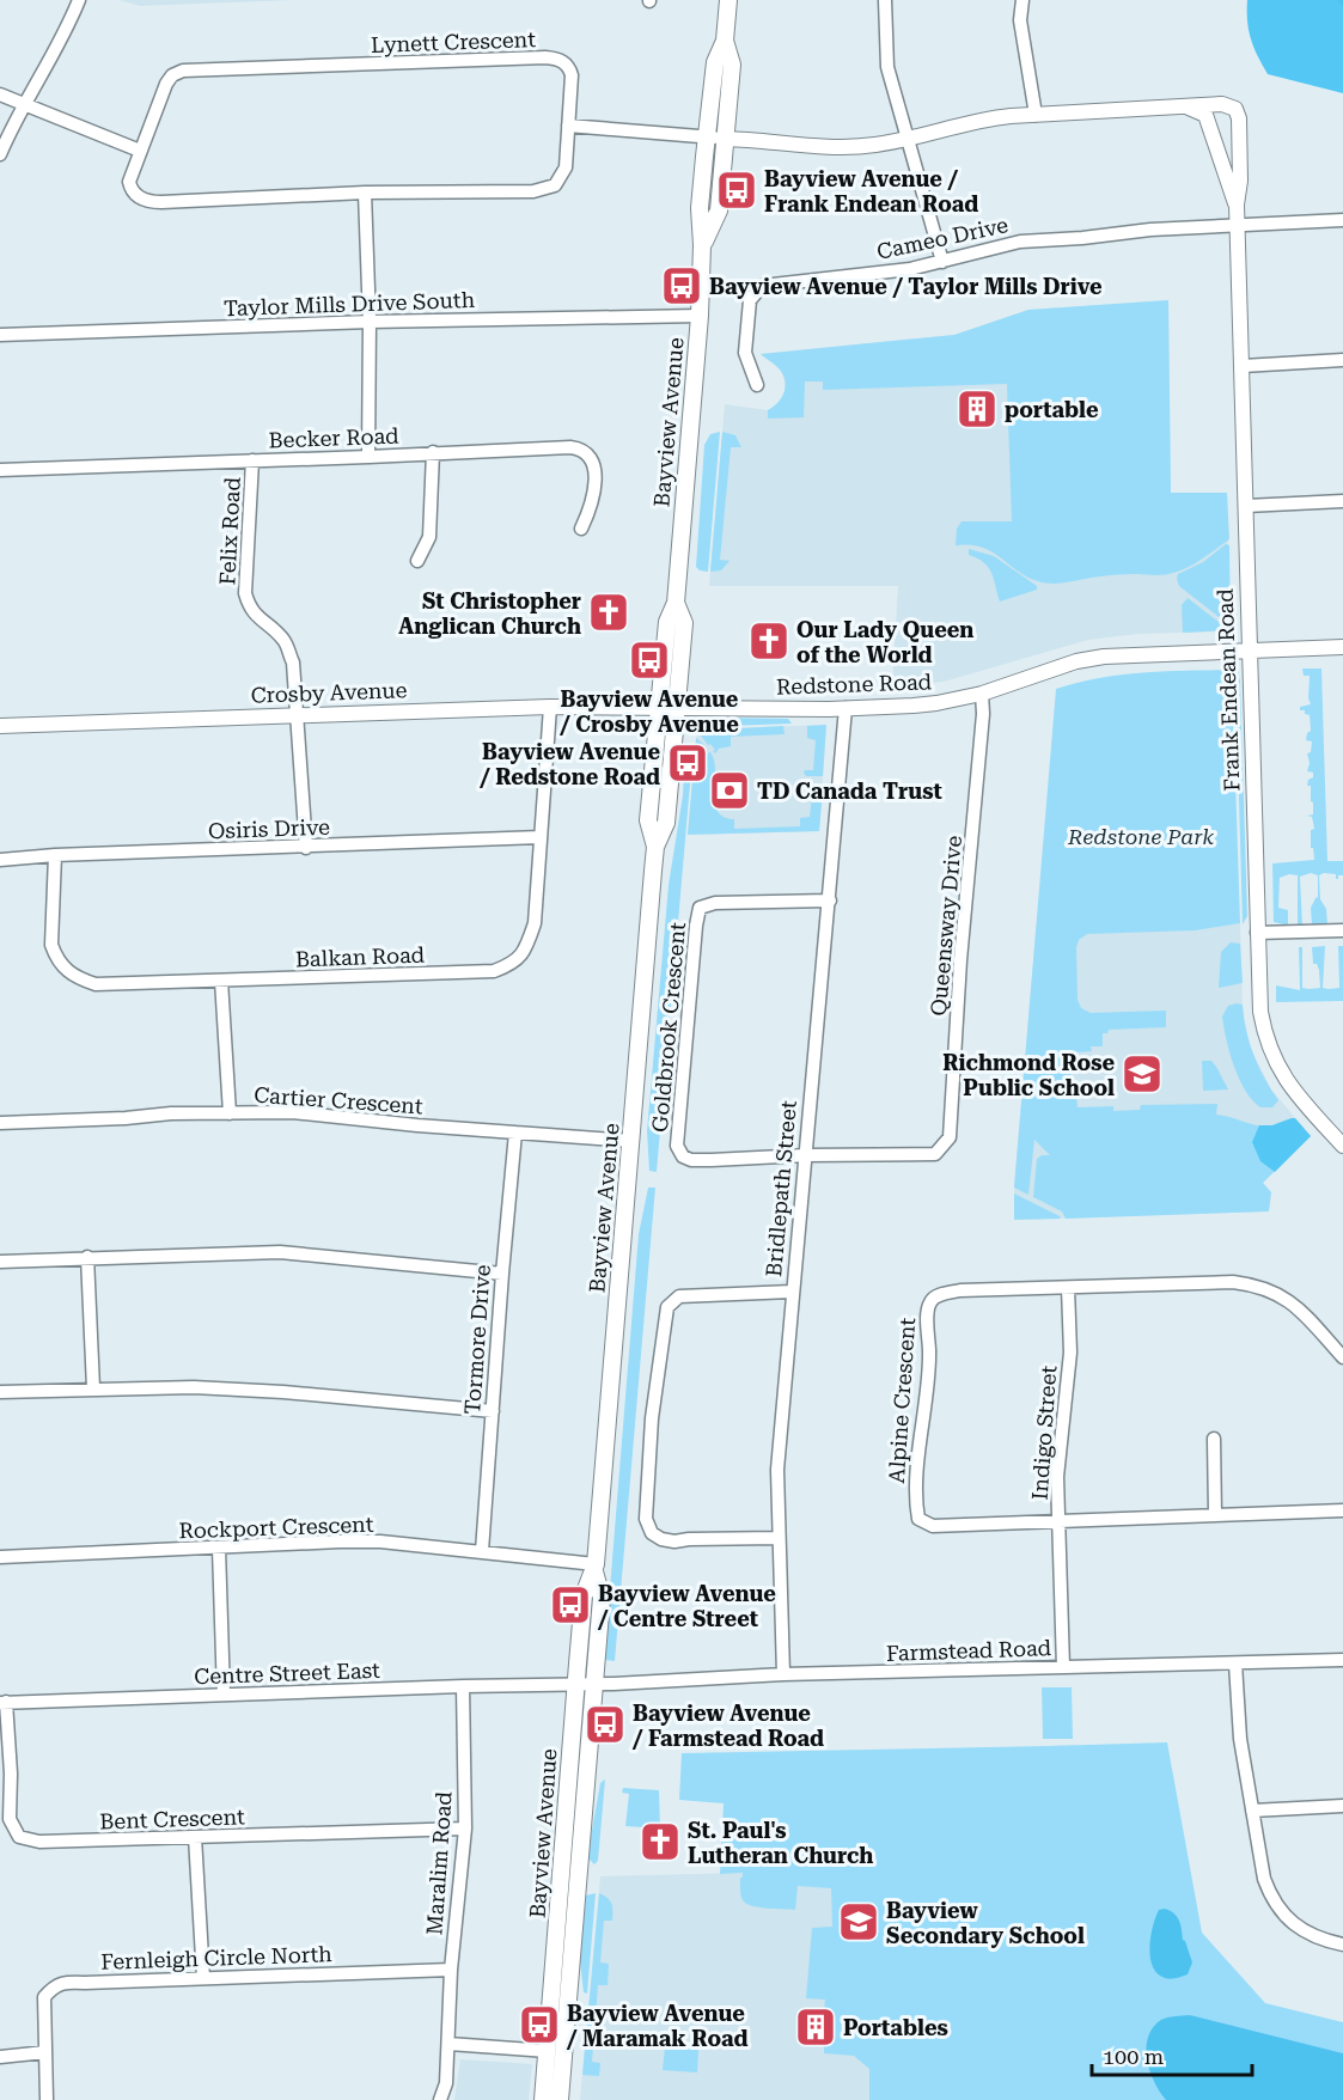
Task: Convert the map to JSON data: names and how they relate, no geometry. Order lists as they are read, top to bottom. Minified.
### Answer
{"streets":{"main road":["Bayview Avenue"],"street":["Lynett Crescent","Cameo Drive","Taylor Mills Drive South","Becker Road","Felix Road","Redstone Road","Frank Endean Road","Crosby Avenue","Osiris Drive","Queensway Drive","Balkan Road","Goldbrook Crescent","Cartier Crescent","Bridlepath Street","Tormore Drive","Alpine Crescent","Indigo Street","Rockport Crescent","Farmstead Road","Centre Street East","Bent Crescent","Maralim Road","Fernleigh Circle North"]},"crossings":[["Cameo Drive","Frank Endean Road"],["Taylor Mills Drive South","Bayview Avenue"],["Bayview Avenue","Redstone Road"],["Bayview Avenue","Crosby Avenue"],["Bayview Avenue","Cartier Crescent"],["Bayview Avenue","Rockport Crescent"],["Bayview Avenue","Farmstead Road"],["Bayview Avenue","Centre Street East"],["Becker Road","Felix Road"],["Felix Road","Crosby Avenue"],["Felix Road","Osiris Drive"],["Redstone Road","Frank Endean Road"],["Redstone Road","Crosby Avenue"],["Redstone Road","Queensway Drive"],["Redstone Road","Bridlepath Street"],["Crosby Avenue","Balkan Road"],["Osiris Drive","Balkan Road"],["Queensway Drive","Goldbrook Crescent"],["Queensway Drive","Bridlepath Street"],["Goldbrook Crescent","Bridlepath Street"],["Cartier Crescent","Tormore Drive"],["Bridlepath Street","Farmstead Road"],["Tormore Drive","Rockport Crescent"],["Alpine Crescent","Indigo Street"],["Indigo Street","Farmstead Road"],["Farmstead Road","Centre Street East"],["Centre Street East","Bent Crescent"],["Centre Street East","Maralim Road"],["Bent Crescent","Maralim Road"],["Maralim Road","Fernleigh Circle North"]],"parks":["Redstone Park"],"places":{"bus stop":["Bayview Avenue / Frank Endean Road","Bayview Avenue / Taylor Mills Drive","Bayview Avenue / Crosby Avenue","Bayview Avenue / Redstone Road","Bayview Avenue / Centre Street","Bayview Avenue / Farmstead Road","Bayview Avenue / Maramak Road"],"building":["portable","Portables"],"church":["St Christopher Anglican Church","Our Lady Queen of the World","St. Paul's Lutheran Church"],"bank":["TD Canada Trust"],"school or university":["Richmond Rose Public School","Bayview Secondary School"]},"scale_bar":"100 m"}
